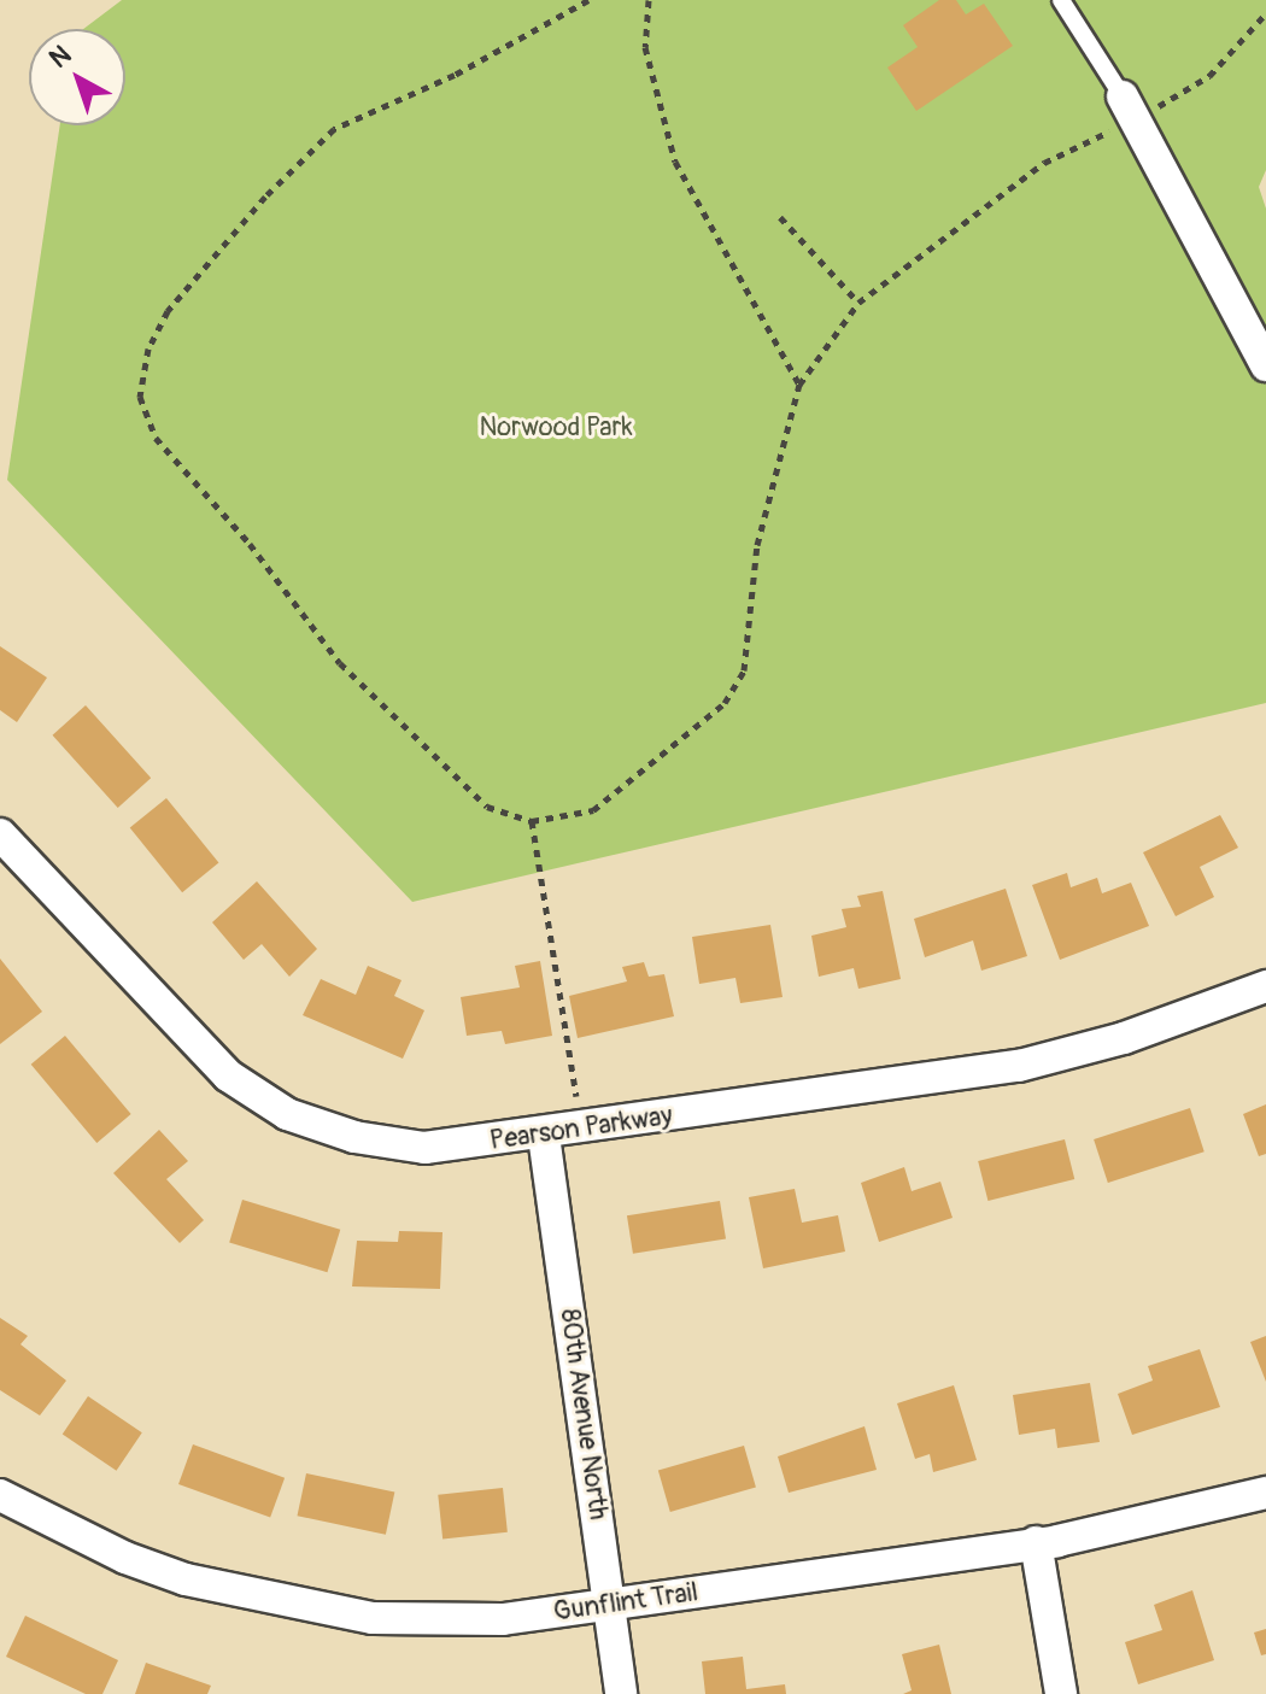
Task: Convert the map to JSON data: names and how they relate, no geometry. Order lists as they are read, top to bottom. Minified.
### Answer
{"streets":{"street":["Pearson Parkway","80th Avenue North","Gunflint Trail"]},"crossings":[["Pearson Parkway","80th Avenue North"],["80th Avenue North","Gunflint Trail"]],"parks":["Norwood Park"],"north":"top left"}
